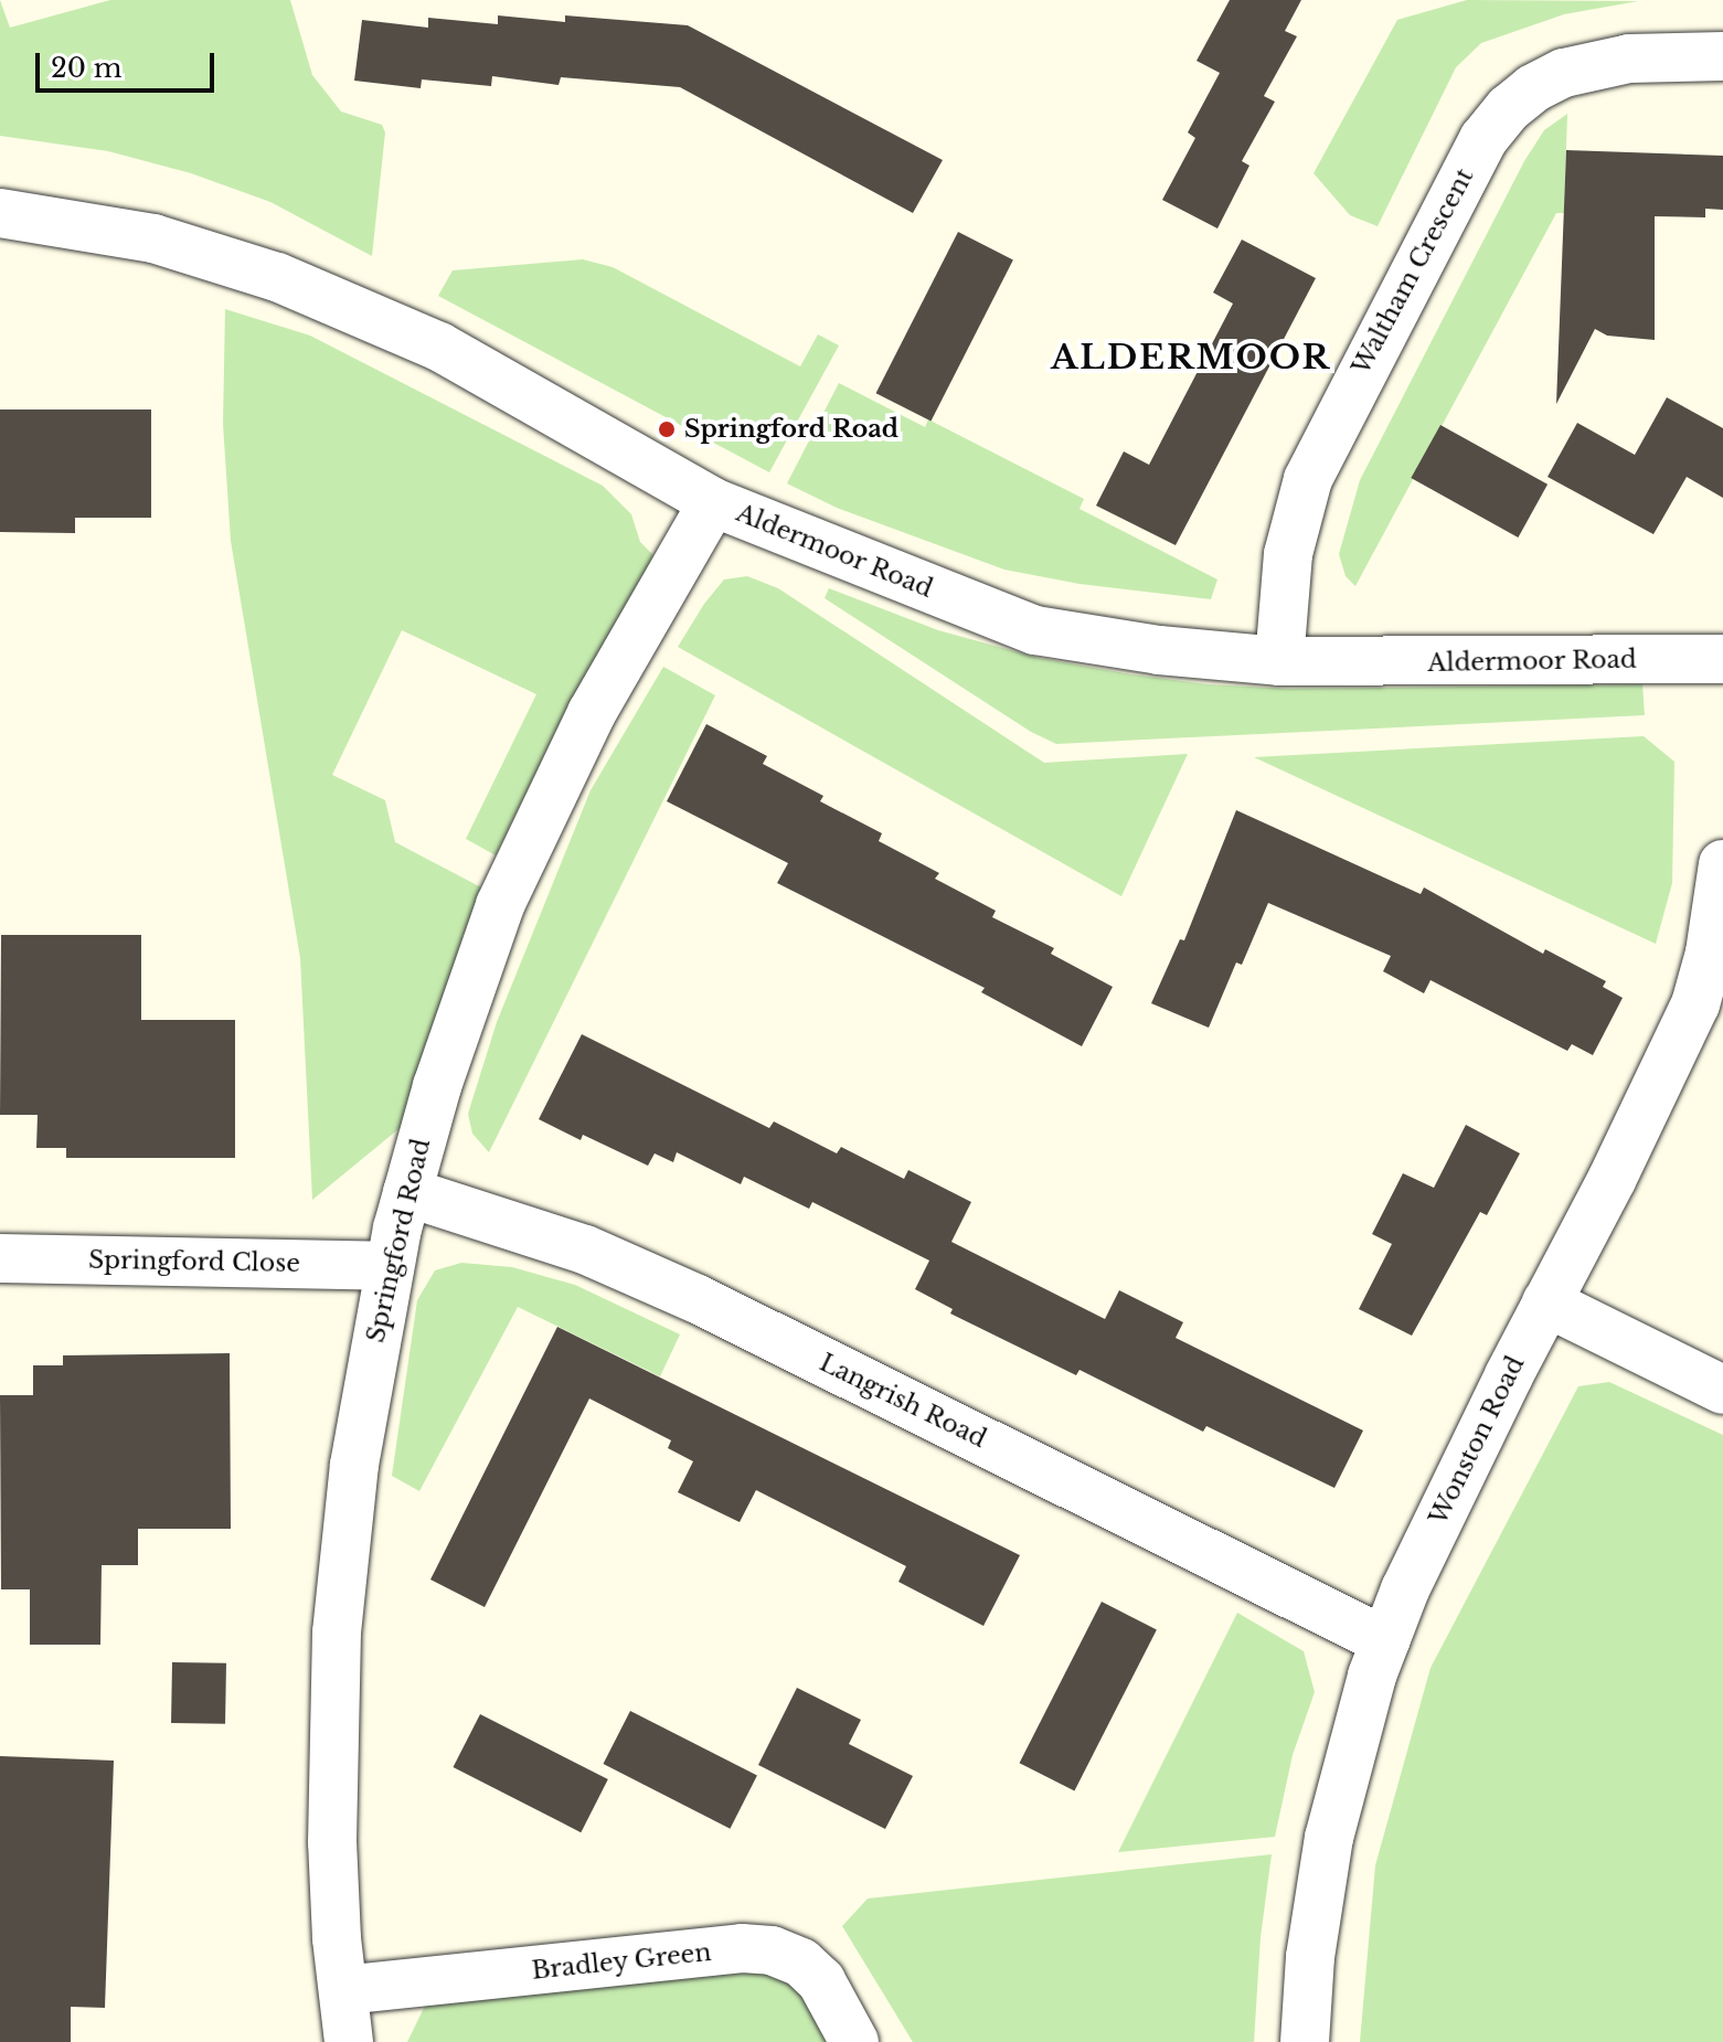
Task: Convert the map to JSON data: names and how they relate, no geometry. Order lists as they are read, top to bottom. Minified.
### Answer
{"streets":{"street":["Waltham Crescent","Aldermoor Road","Springford Road","Springford Close","Langrish Road","Wonston Road","Bradley Green"]},"crossings":[["Waltham Crescent","Aldermoor Road"],["Aldermoor Road","Springford Road"],["Springford Road","Springford Close"],["Springford Road","Langrish Road"],["Springford Road","Bradley Green"],["Langrish Road","Wonston Road"]],"districts":["ALDERMOOR"],"places":["Springford Road"],"scale_bar":"20 m"}
